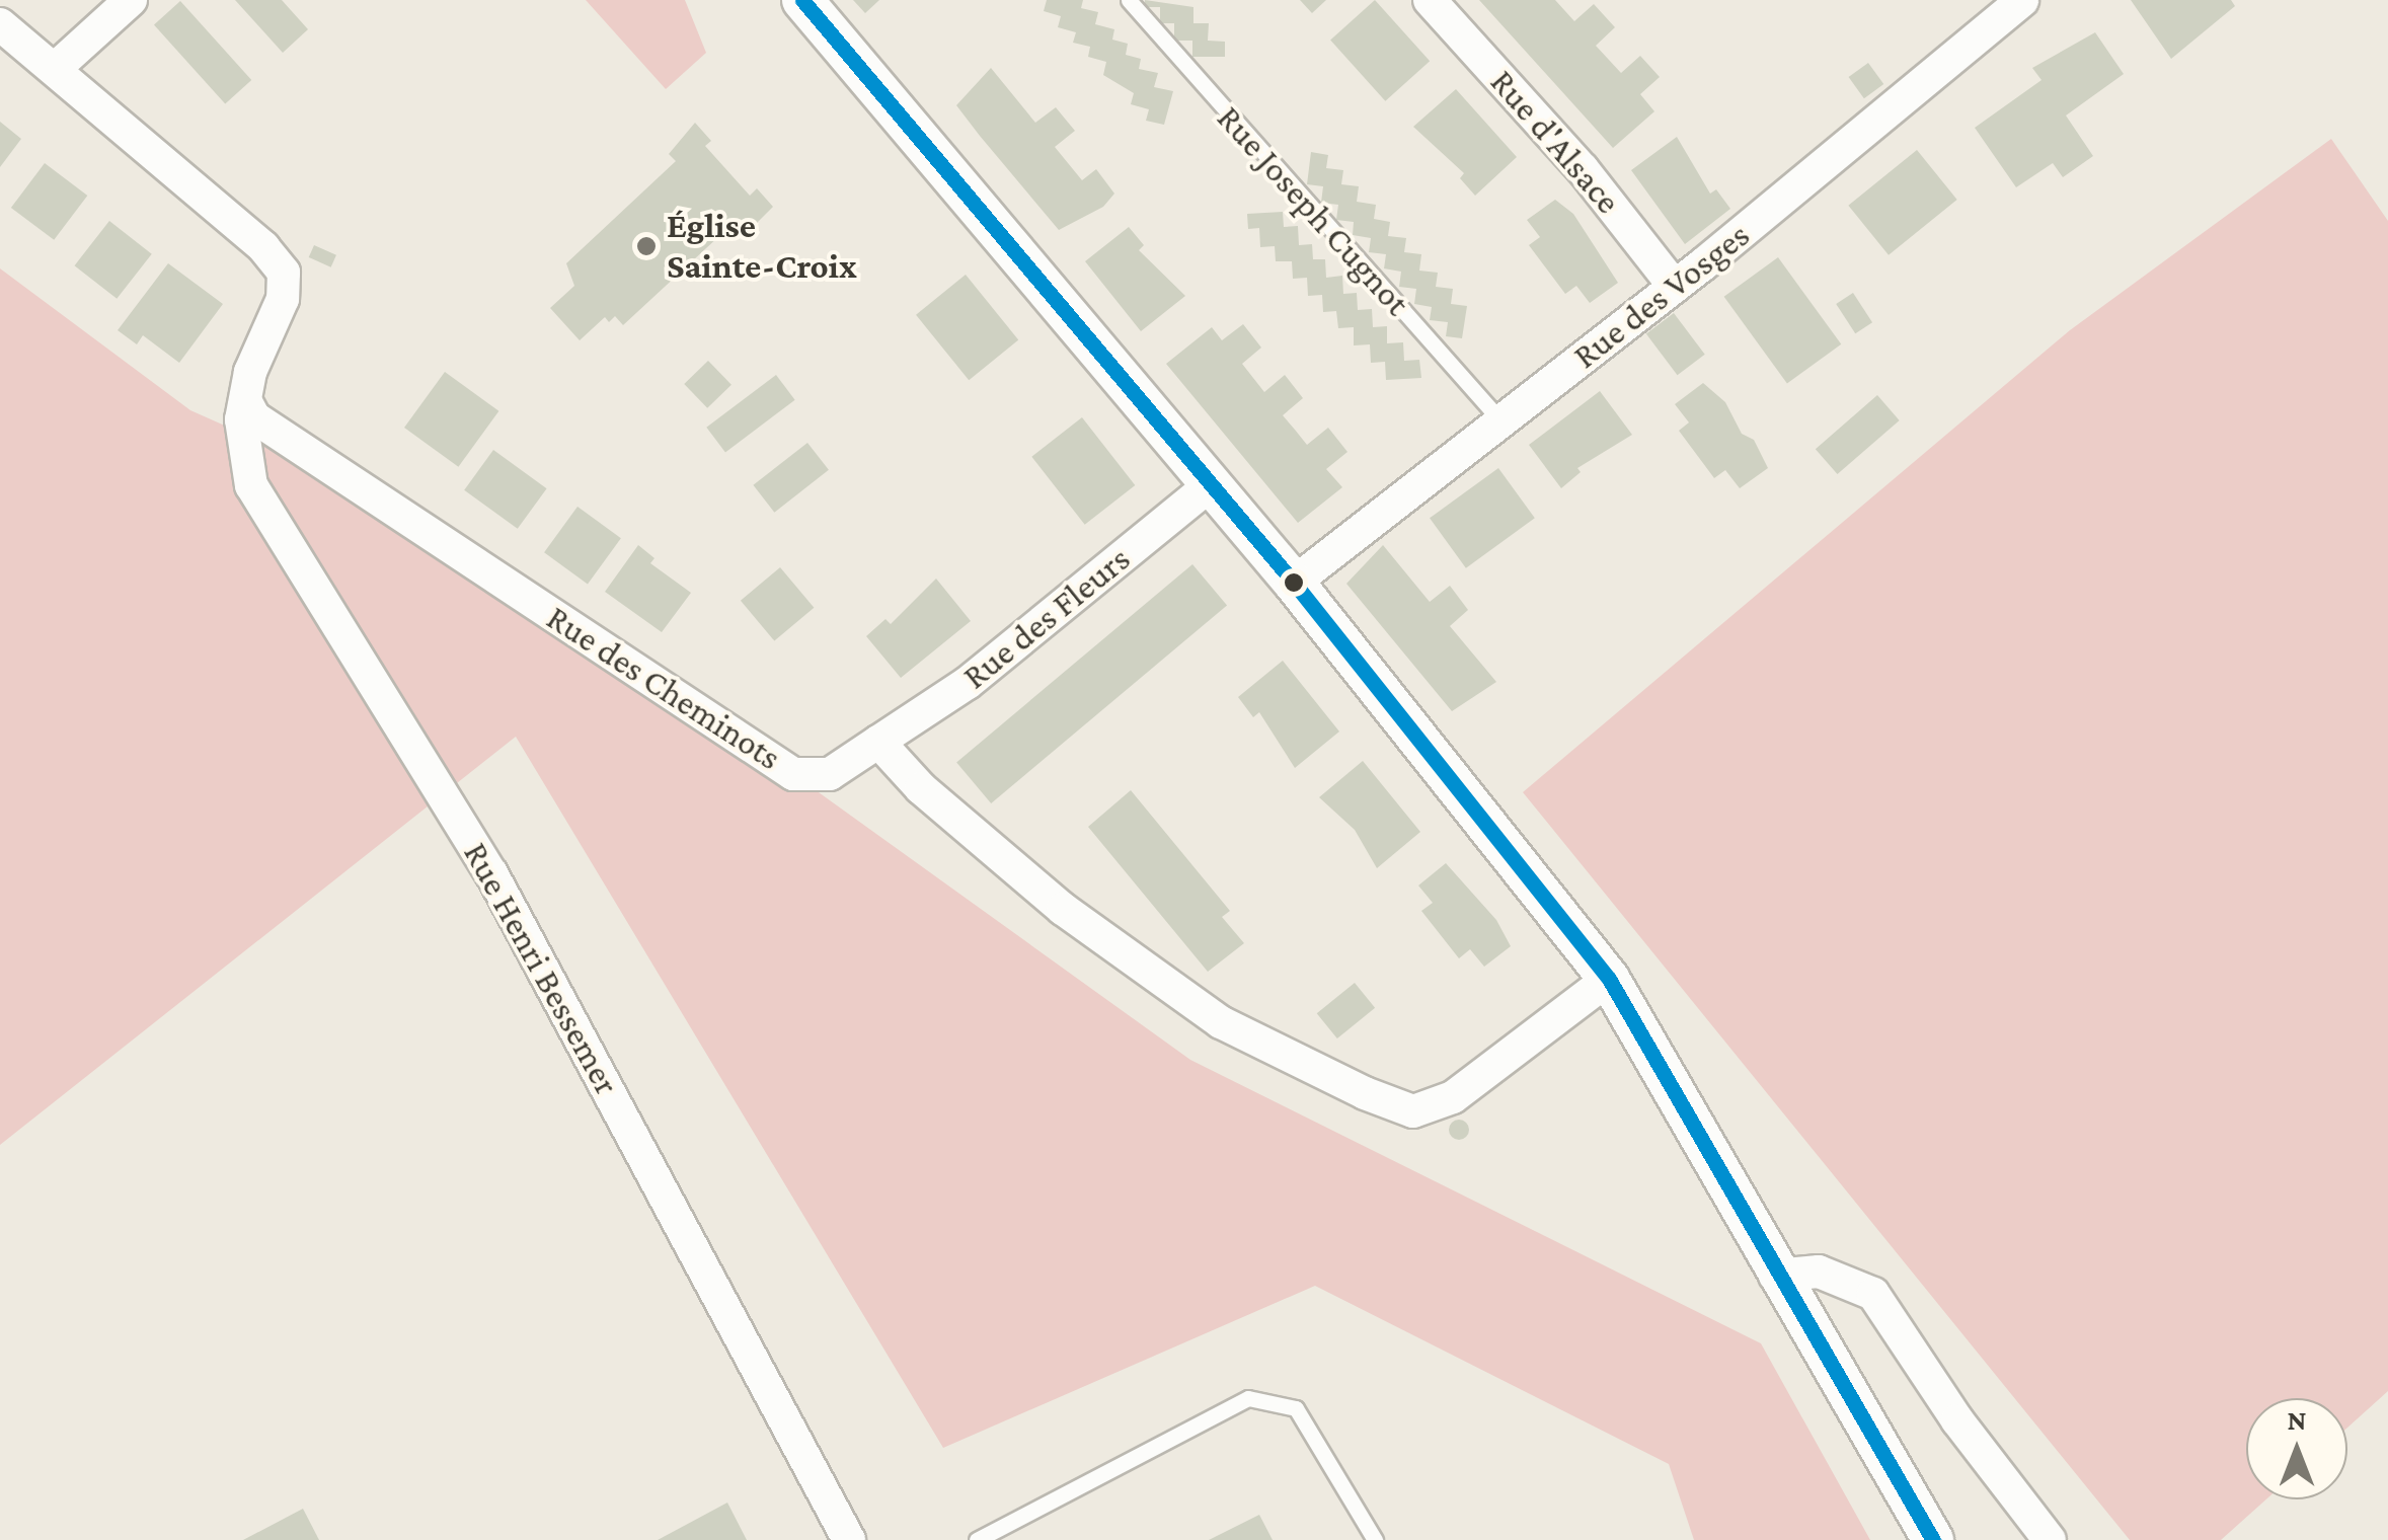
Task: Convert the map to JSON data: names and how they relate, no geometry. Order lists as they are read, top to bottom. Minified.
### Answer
{"streets":{"street":["Rue d'Alsace","Rue des Vosges","Rue des Fleurs","Rue des Cheminots","Rue Henri Bessemer"],"lane":["Rue Joseph Cugnot"]},"crossings":[["Rue d'Alsace","Rue des Vosges"],["Rue Joseph Cugnot","Rue des Vosges"],["Rue des Fleurs","Rue des Cheminots"],["Rue des Cheminots","Rue Henri Bessemer"]],"places":["Église Sainte-Croix"],"north":"top"}
